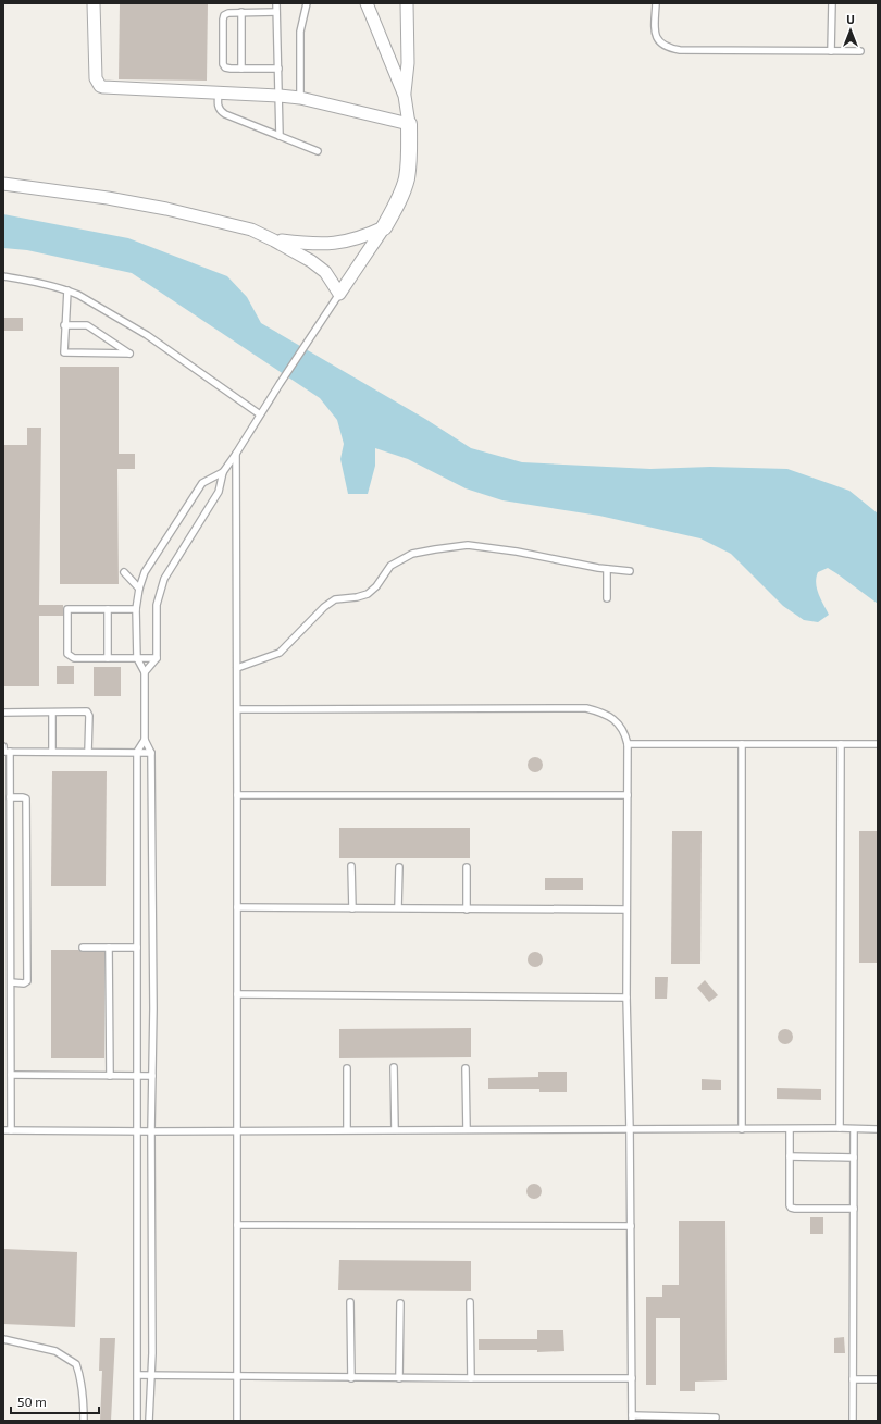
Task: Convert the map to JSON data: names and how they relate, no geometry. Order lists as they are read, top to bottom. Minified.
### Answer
{"scale_bar":"50 m","north":"top"}
